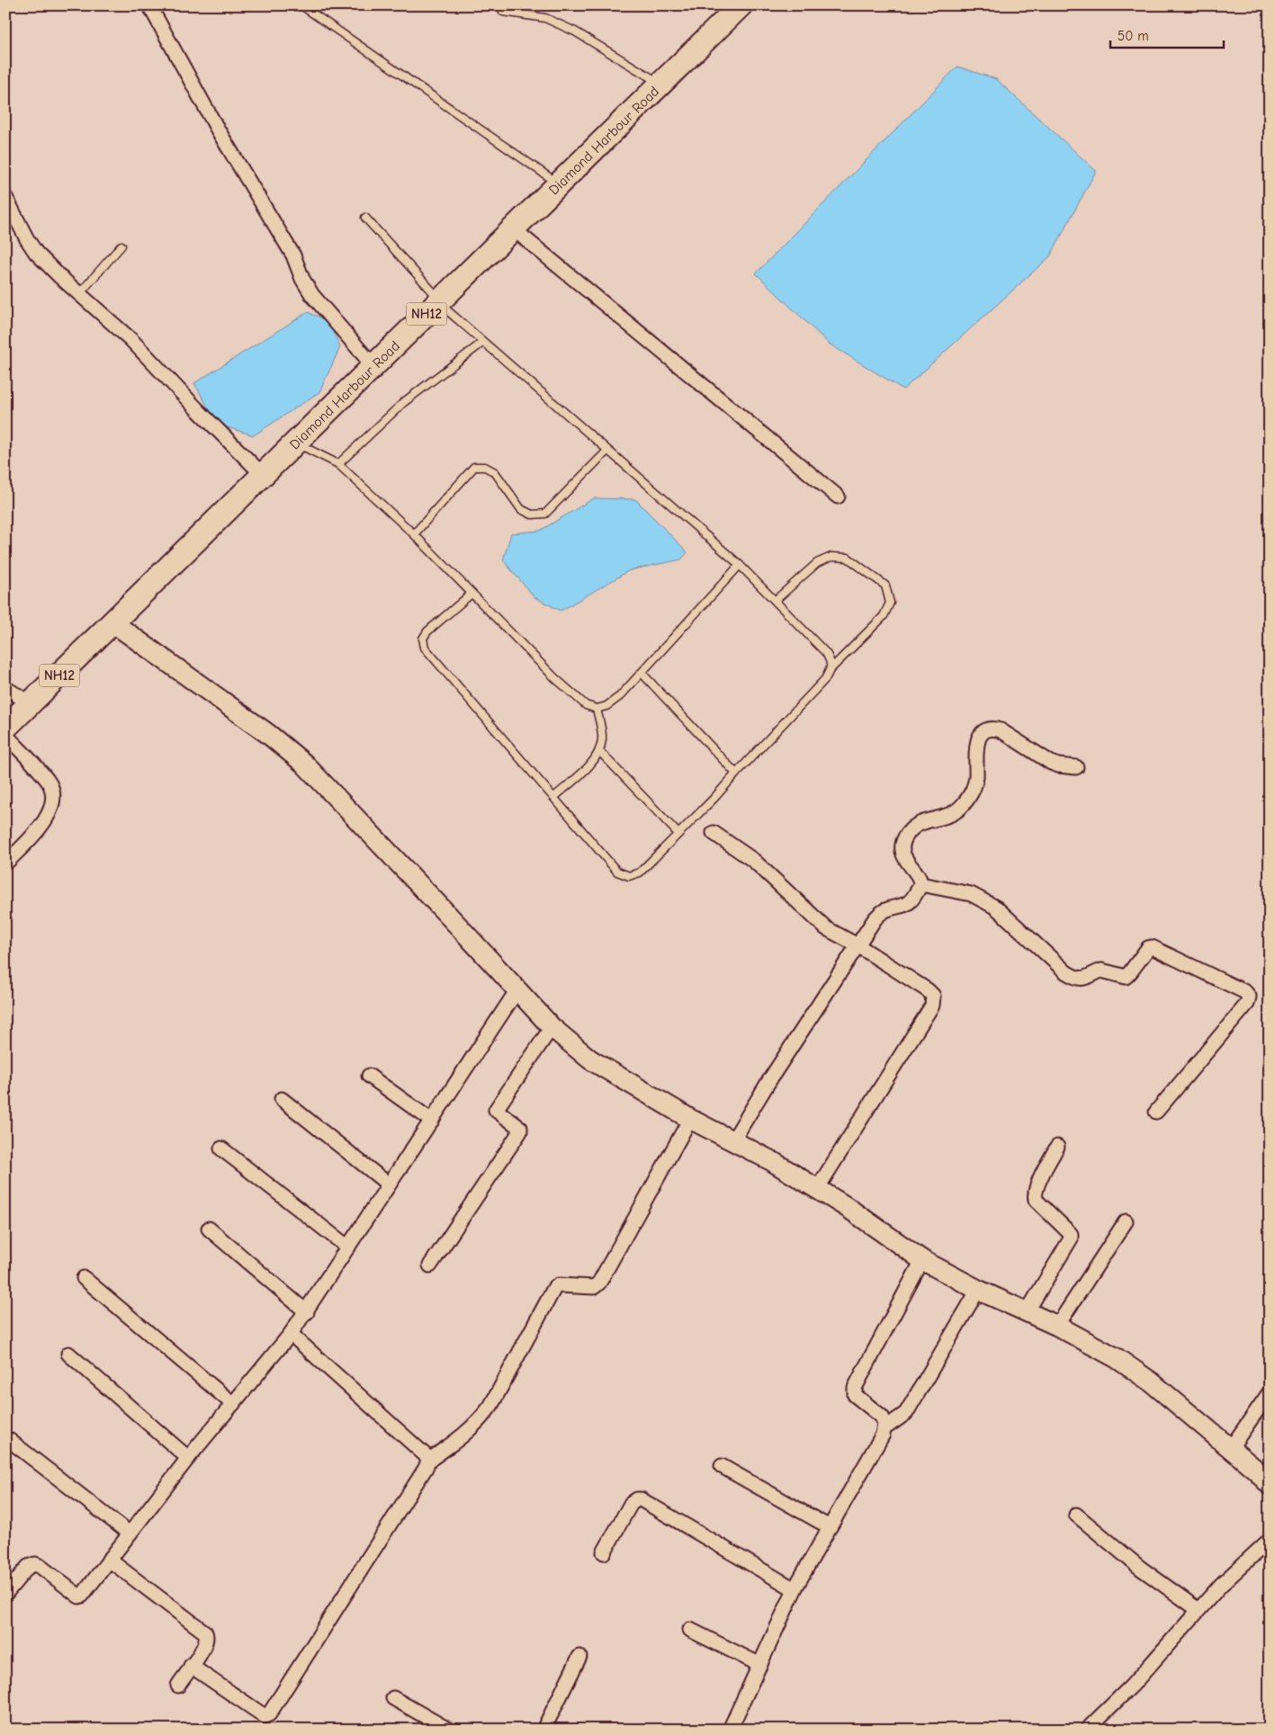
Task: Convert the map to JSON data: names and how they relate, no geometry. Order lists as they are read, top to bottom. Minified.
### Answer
{"streets":{"highway":["Diamond Harbour Road","NH12"]},"scale_bar":"50 m"}
